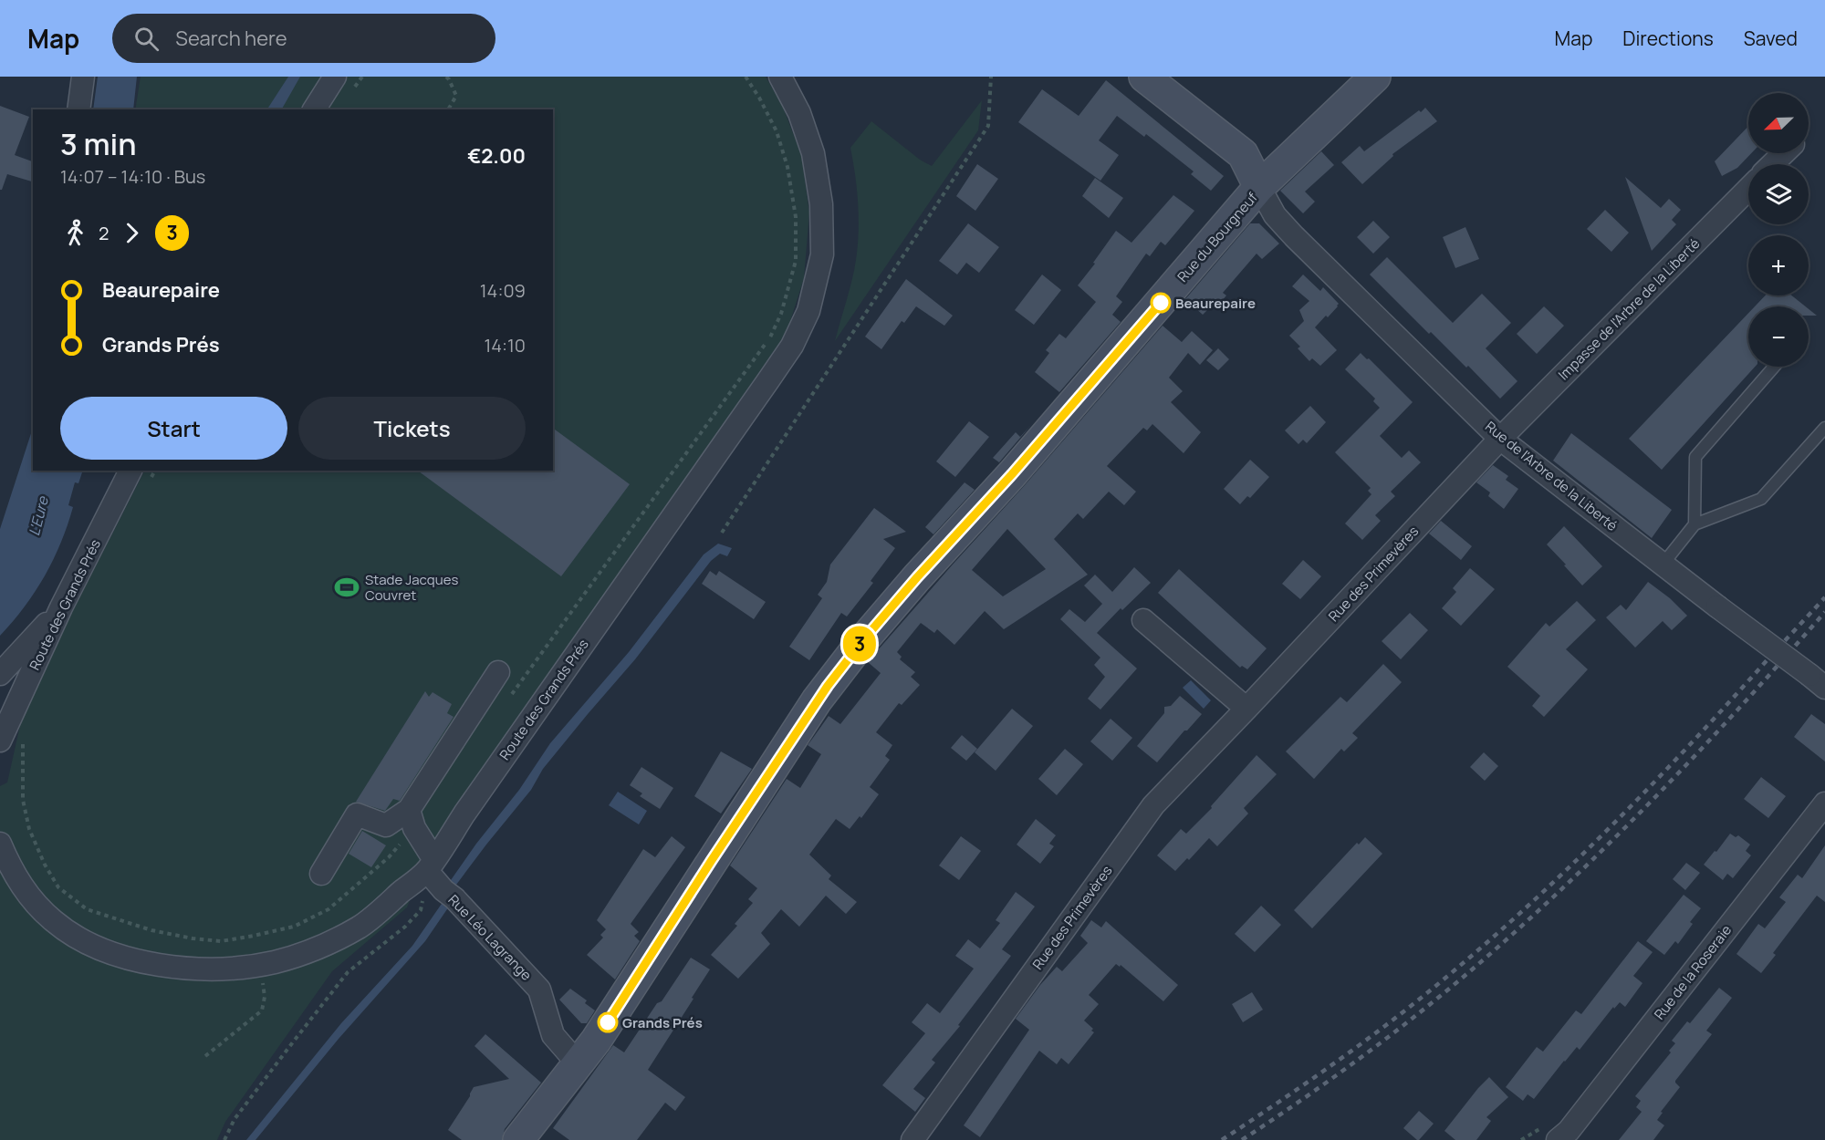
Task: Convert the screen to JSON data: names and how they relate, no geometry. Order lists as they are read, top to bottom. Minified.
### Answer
{"streets":{"main road":["Rue du Bourgneuf"],"street":["Impasse de l'Arbre de la Liberté","Rue de l'Arbre de la Liberté","Rue des Primevères","Route des Grands Prés","Rue Léo Lagrange","Rue de la Roseraie"]},"crossings":[["Rue du Bourgneuf","Rue de l'Arbre de la Liberté"],["Rue du Bourgneuf","Rue Léo Lagrange"],["Impasse de l'Arbre de la Liberté","Rue de l'Arbre de la Liberté"],["Impasse de l'Arbre de la Liberté","Rue des Primevères"],["Rue de l'Arbre de la Liberté","Rue des Primevères"],["Route des Grands Prés","Rue Léo Lagrange"]],"water":["L'Eure"],"places":{"other":["Beaurepaire","Grands Prés"],"sports":["Stade Jacques Couvret"]},"lines":["bus line 3"],"north":"bottom left","page":{"header":"Map","search":"Search here","nav":["Map","Directions","Saved"],"on_map":"3","map_buttons":["+","−"],"heading":["3 min","14:07 – 14:10 · Bus","€2.00"],"legs":["2","3"],"list":[{"name":"Beaurepaire","value":"14:09"},{"name":"Grands Prés","value":"14:10"}],"buttons":["Start","Tickets"]}}
